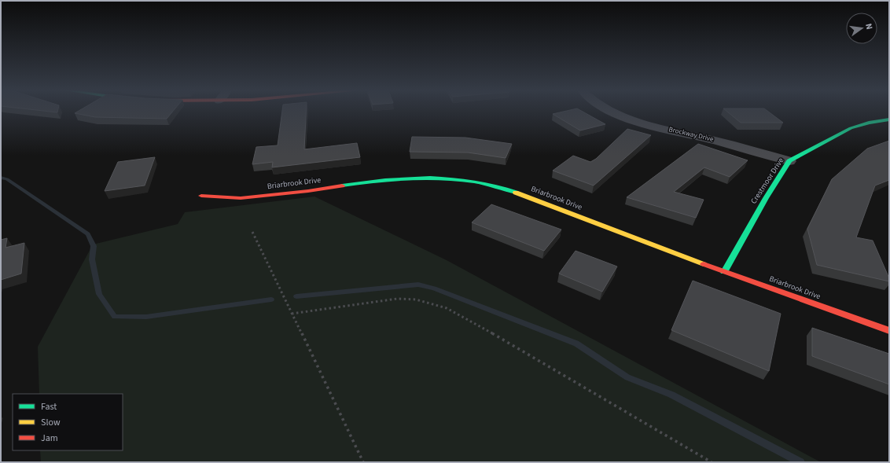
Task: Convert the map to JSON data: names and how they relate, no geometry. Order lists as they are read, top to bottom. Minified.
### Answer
{"streets":{"street":["Brockway Drive","Crestmoor Drive","Briarbrook Drive"]},"crossings":[["Brockway Drive","Crestmoor Drive"],["Crestmoor Drive","Briarbrook Drive"]],"legend":["Fast","Slow","Jam"],"north":"right"}
